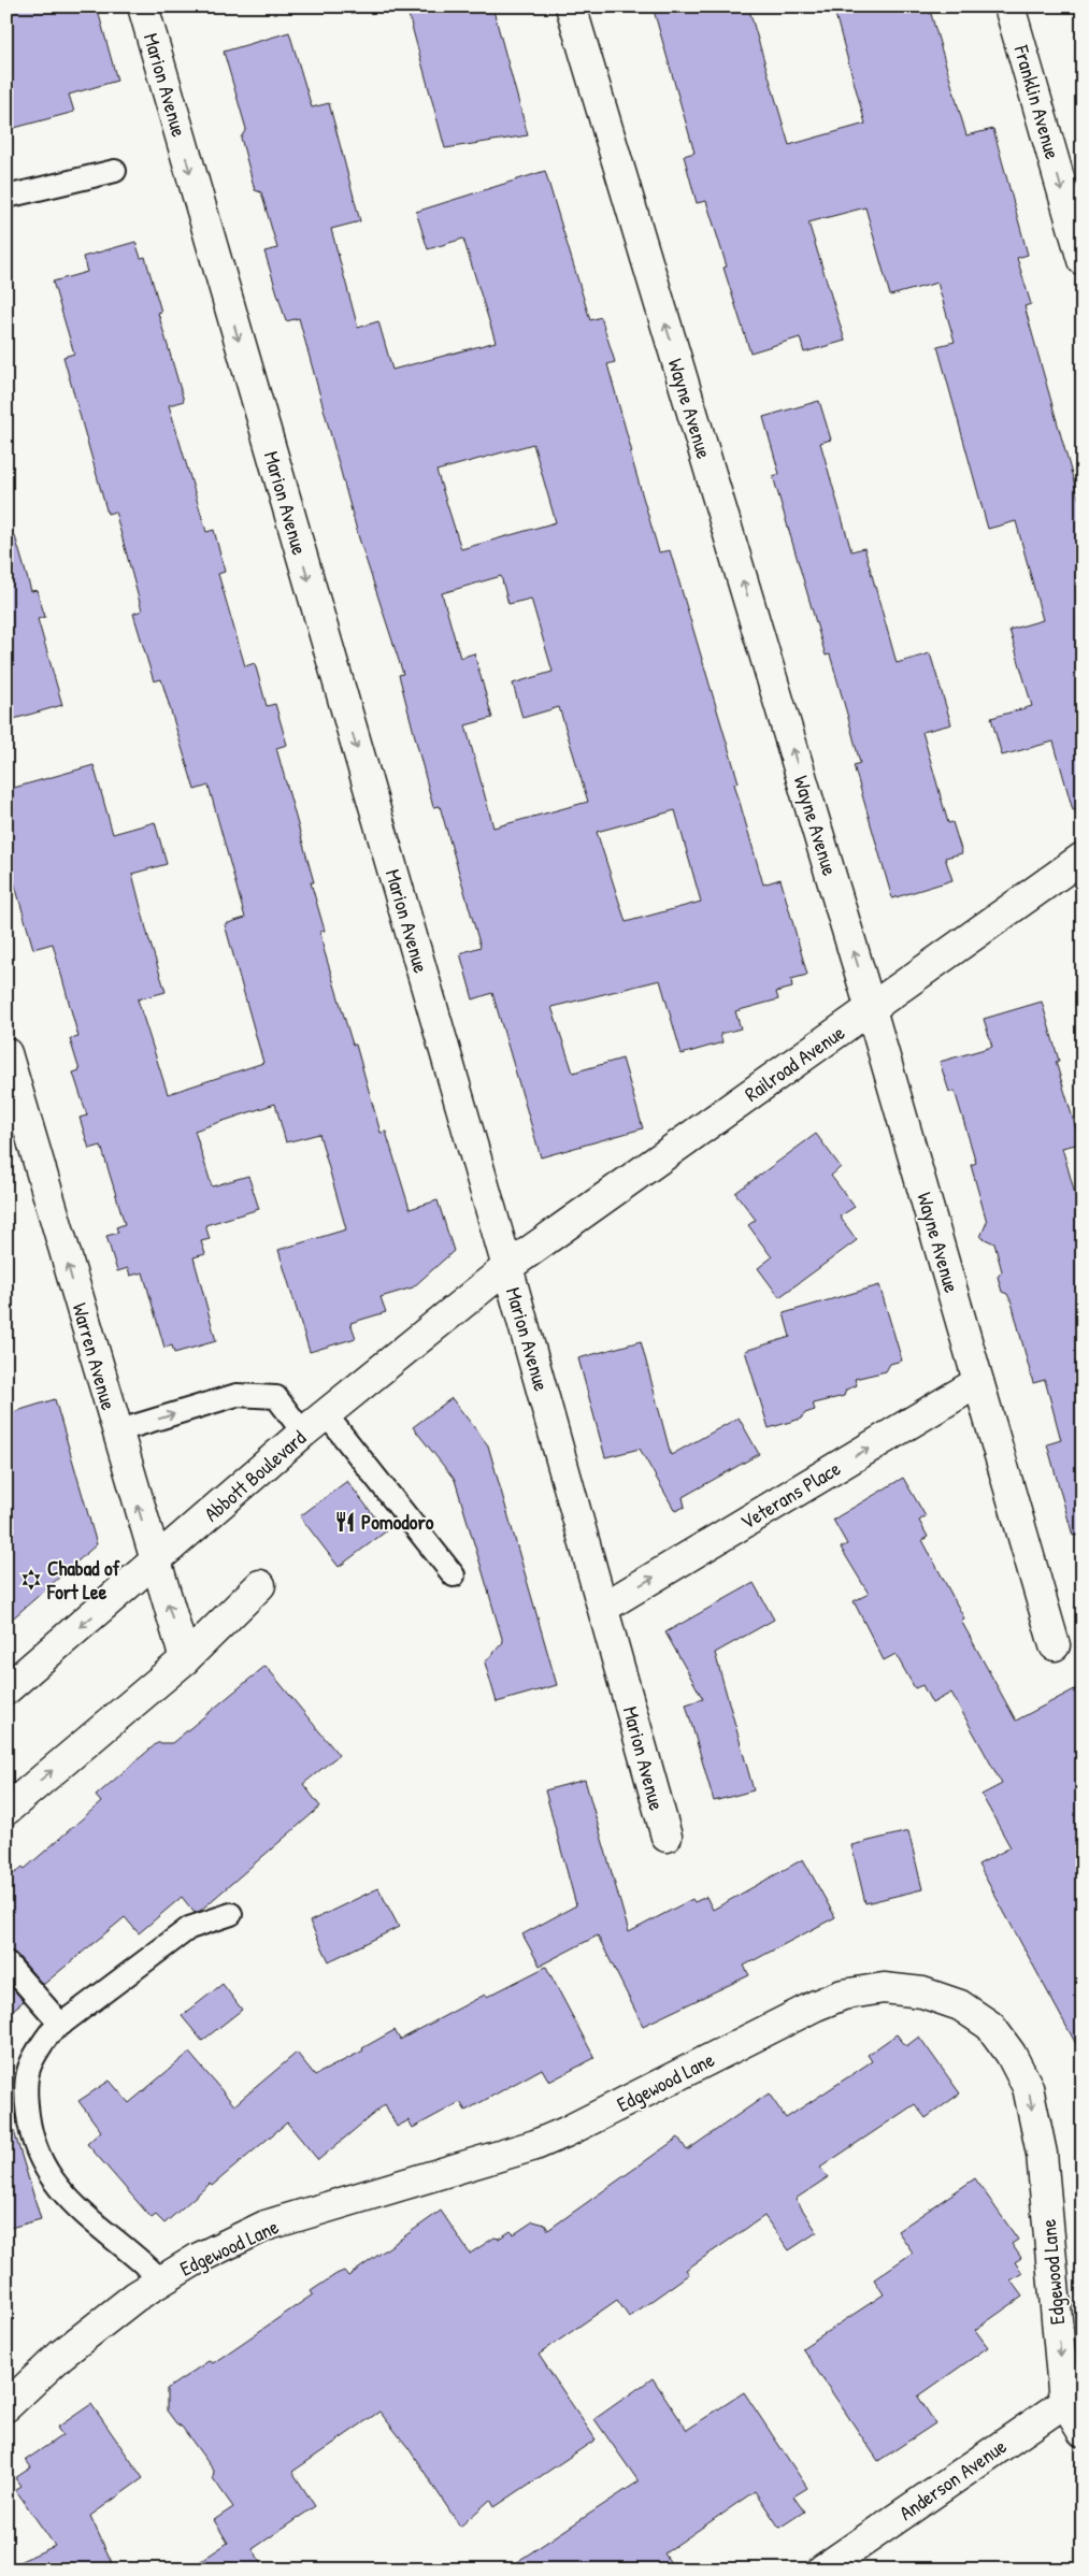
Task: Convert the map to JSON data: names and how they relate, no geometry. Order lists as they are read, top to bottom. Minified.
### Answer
{"streets":{"street":["Marion Avenue","Franklin Avenue","Wayne Avenue","Railroad Avenue","Warren Avenue","Abbott Boulevard","Veterans Place","Edgewood Lane","Anderson Avenue"]},"crossings":[["Marion Avenue","Railroad Avenue"],["Marion Avenue","Abbott Boulevard"],["Marion Avenue","Veterans Place"],["Wayne Avenue","Railroad Avenue"],["Wayne Avenue","Veterans Place"],["Railroad Avenue","Abbott Boulevard"],["Warren Avenue","Abbott Boulevard"],["Edgewood Lane","Anderson Avenue"]],"one_way":["Marion Avenue","Franklin Avenue","Wayne Avenue","Warren Avenue","Veterans Place"],"places":{"restaurant":["Pomodoro"],"synagogue":["Chabad of Fort Lee"]}}
